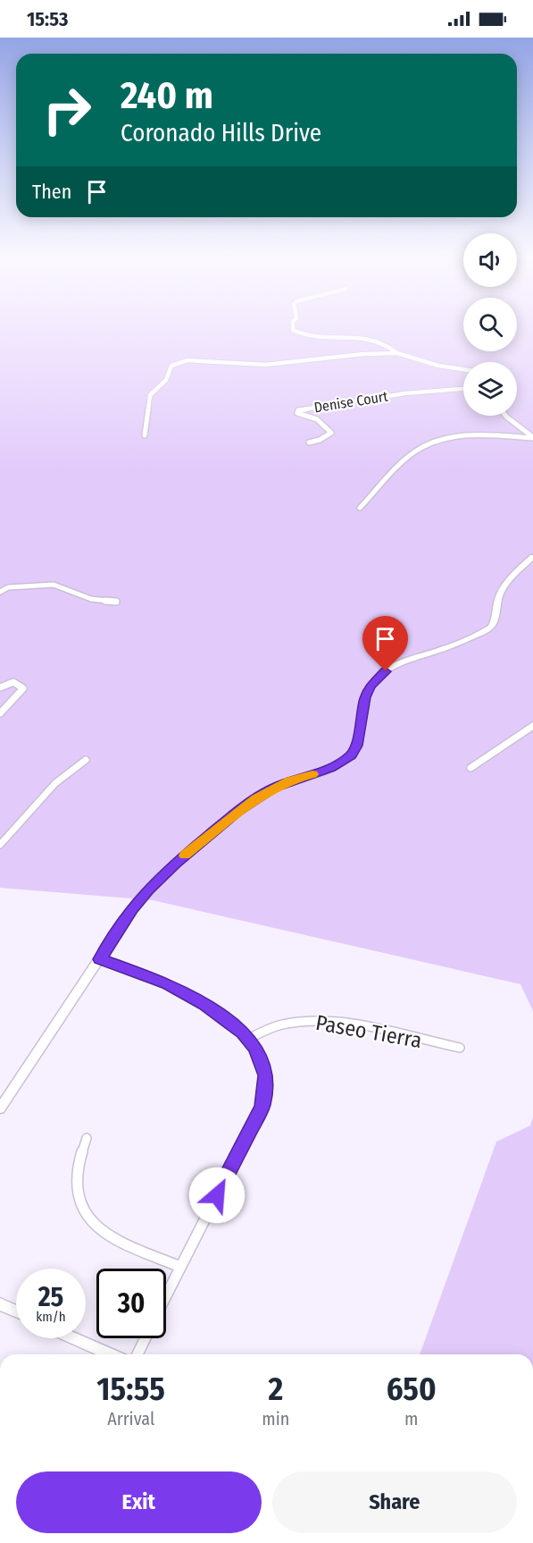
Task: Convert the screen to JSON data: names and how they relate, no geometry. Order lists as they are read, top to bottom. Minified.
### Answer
{"streets":{"street":["Denise Court","Paseo Tierra"]},"page":{"status":"15:53","turn":["240 m","Coronado Hills Drive"],"then":"Then","speed":"25 km/h","limit":"30","eta":["15:55","Arrival","2","min","650","m"],"buttons":["Exit","Share"]}}
